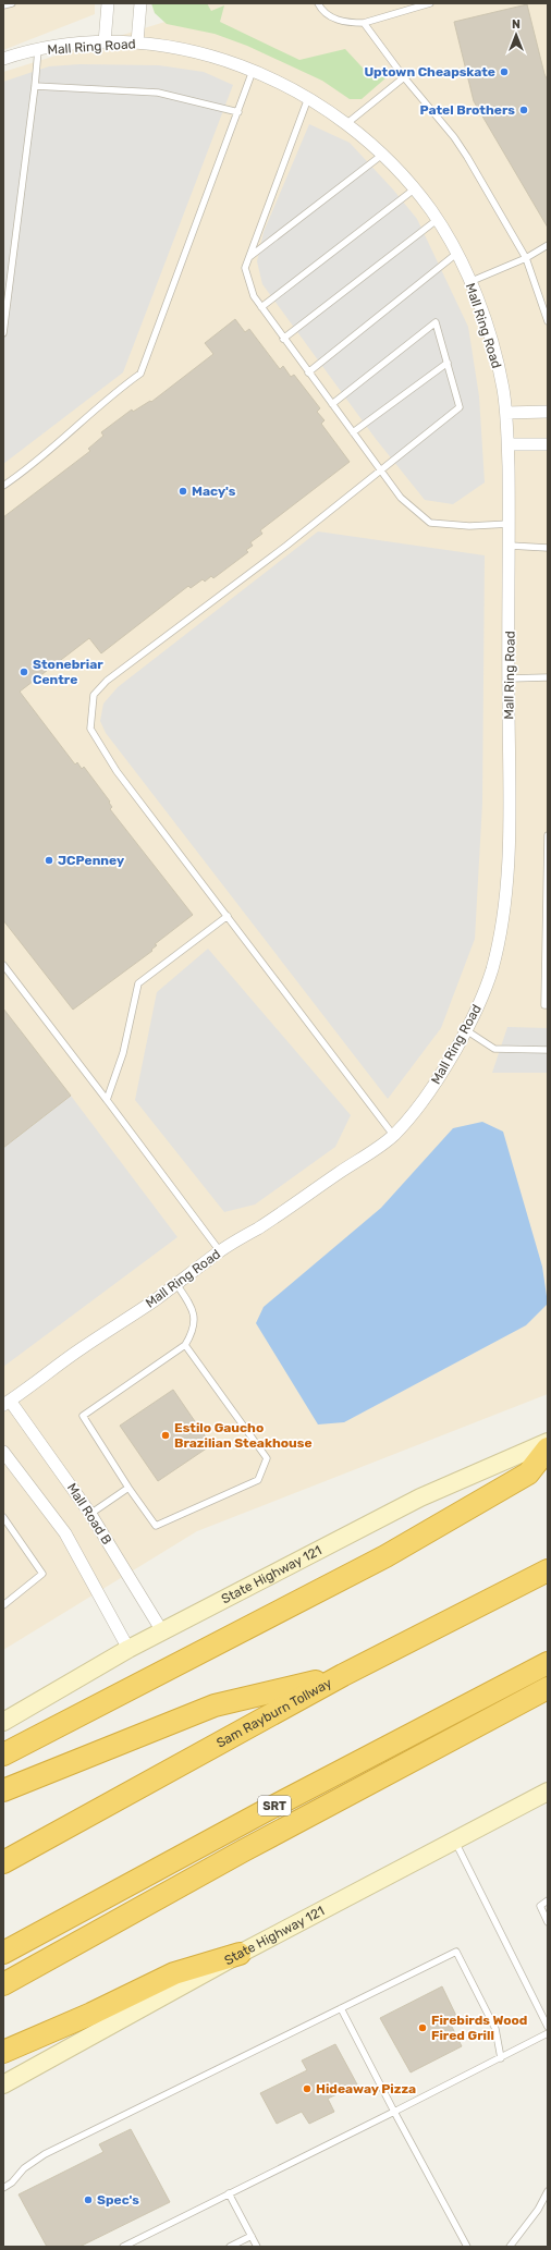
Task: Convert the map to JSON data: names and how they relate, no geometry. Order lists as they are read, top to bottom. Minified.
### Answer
{"streets":{"highway":["Sam Rayburn Tollway","SRT"],"main road":["State Highway 121"],"street":["Mall Ring Road","Mall Road B"]},"crossings":[["Mall Ring Road","Mall Road B"],["Mall Road B","State Highway 121"]],"places":["Uptown Cheapskate","Patel Brothers","Macy's","Stonebriar Centre","JCPenney","Estilo Gaucho Brazilian Steakhouse","Firebirds Wood Fired Grill","Hideaway Pizza","Spec's"],"north":"top"}
